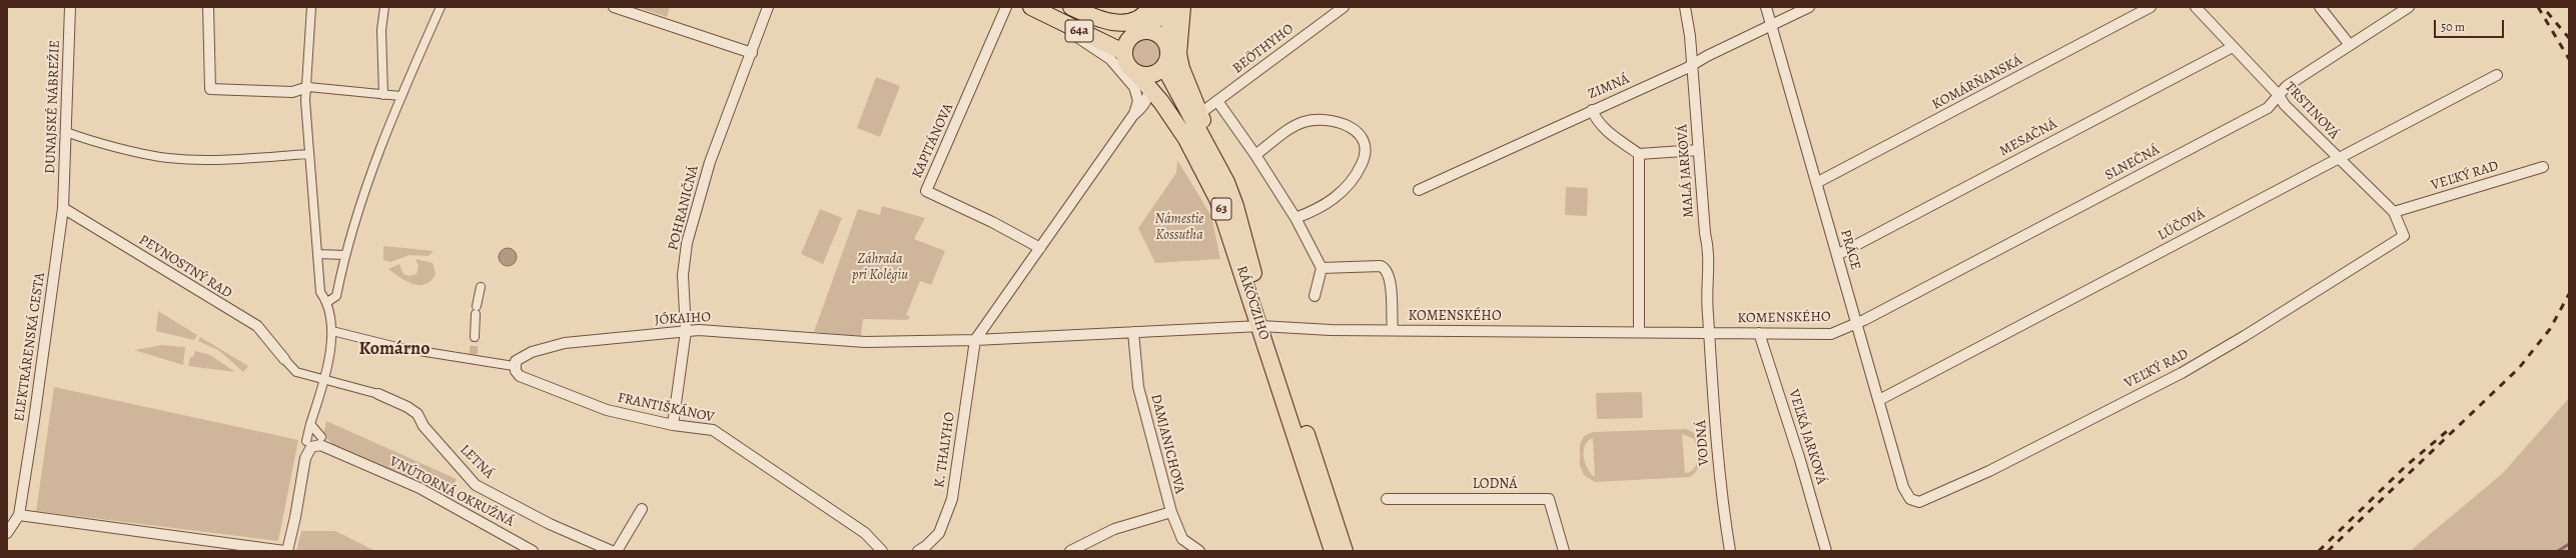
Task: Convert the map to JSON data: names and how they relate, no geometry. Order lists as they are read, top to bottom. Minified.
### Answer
{"streets":{"main road":["64a","63","RÁKÓCZIHO"],"street":["BEÖTHYHO","KOMÁRŇANSKÁ","ZIMNÁ","DUNAJSKÉ NÁBREŽIE","TRSTINOVÁ","MESAČNÁ","KAPITÁNOVA","SLNEČNÁ","MALÁ JARKOVÁ","VEĽKÝ RAD","POHRANIČNÁ","LÚČOVÁ","PRÁCE","PEVNOSTNÝ RAD","KOMENSKÉHO","JÓKAIHO","ELEKTRÁRENSKÁ CESTA","FRANTIŠKÁNOV","VEĽKÁ JARKOVÁ","VODNÁ","DAMJANICHOVA","K. THALYHO","LETNÁ","LODNÁ","VNÚTORNÁ OKRUŽNÁ"]},"crossings":[["64a","63"],["64a","RÁKÓCZIHO"],["BEÖTHYHO","63"],["KOMÁRŇANSKÁ","PRÁCE"],["ZIMNÁ","MALÁ JARKOVÁ"],["ZIMNÁ","PRÁCE"],["DUNAJSKÉ NÁBREŽIE","PEVNOSTNÝ RAD"],["DUNAJSKÉ NÁBREŽIE","ELEKTRÁRENSKÁ CESTA"],["TRSTINOVÁ","MESAČNÁ"],["TRSTINOVÁ","SLNEČNÁ"],["TRSTINOVÁ","VEĽKÝ RAD"],["TRSTINOVÁ","LÚČOVÁ"],["MESAČNÁ","PRÁCE"],["SLNEČNÁ","PRÁCE"],["SLNEČNÁ","KOMENSKÉHO"],["MALÁ JARKOVÁ","KOMENSKÉHO"],["MALÁ JARKOVÁ","VODNÁ"],["VEĽKÝ RAD","PRÁCE"],["POHRANIČNÁ","JÓKAIHO"],["POHRANIČNÁ","FRANTIŠKÁNOV"],["63","RÁKÓCZIHO"],["LÚČOVÁ","PRÁCE"],["PRÁCE","KOMENSKÉHO"],["PEVNOSTNÝ RAD","ELEKTRÁRENSKÁ CESTA"],["PEVNOSTNÝ RAD","LETNÁ"],["RÁKÓCZIHO","KOMENSKÉHO"],["KOMENSKÉHO","VEĽKÁ JARKOVÁ"],["KOMENSKÉHO","VODNÁ"],["JÓKAIHO","FRANTIŠKÁNOV"],["JÓKAIHO","K. THALYHO"]],"districts":["Komárno"],"parks":["Námestie Kossutha","Záhrada pri Kolégiu"],"scale_bar":"50 m"}
